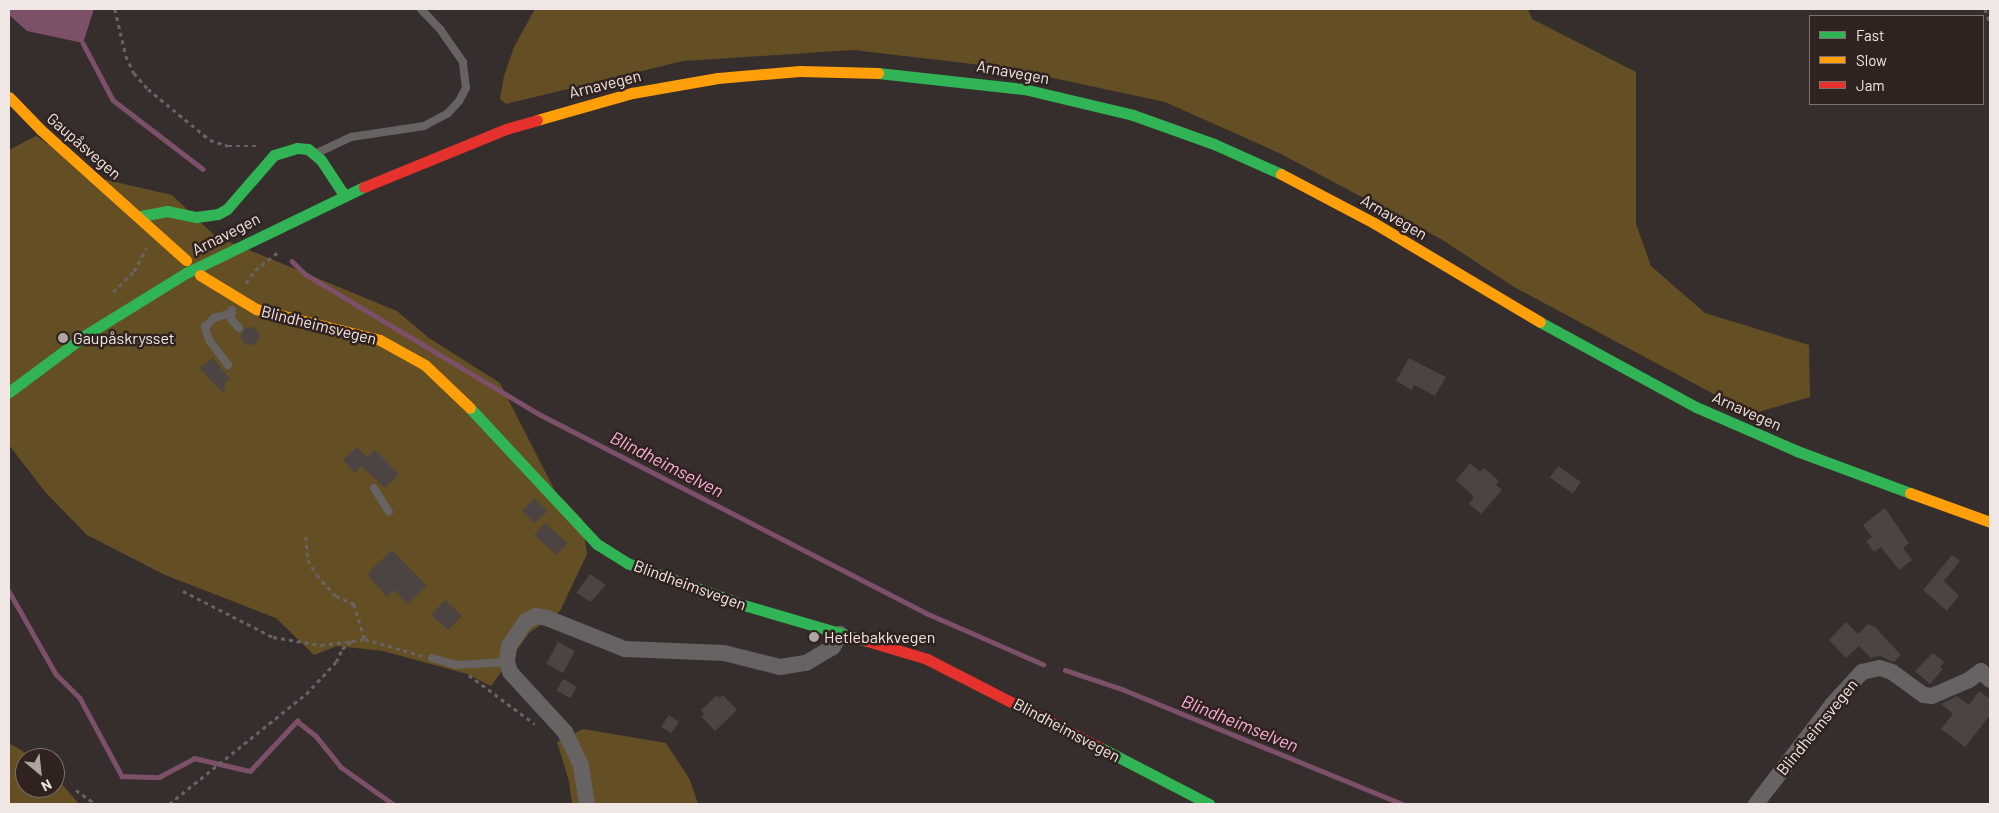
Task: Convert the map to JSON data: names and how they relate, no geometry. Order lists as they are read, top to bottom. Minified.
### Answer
{"streets":{"main road":["Arnavegen","Gaupåsvegen","Blindheimsvegen"]},"water":["Blindheimselven"],"places":["Gaupåskrysset","Hetlebakkvegen"],"legend":["Fast","Slow","Jam"],"north":"bottom right"}
